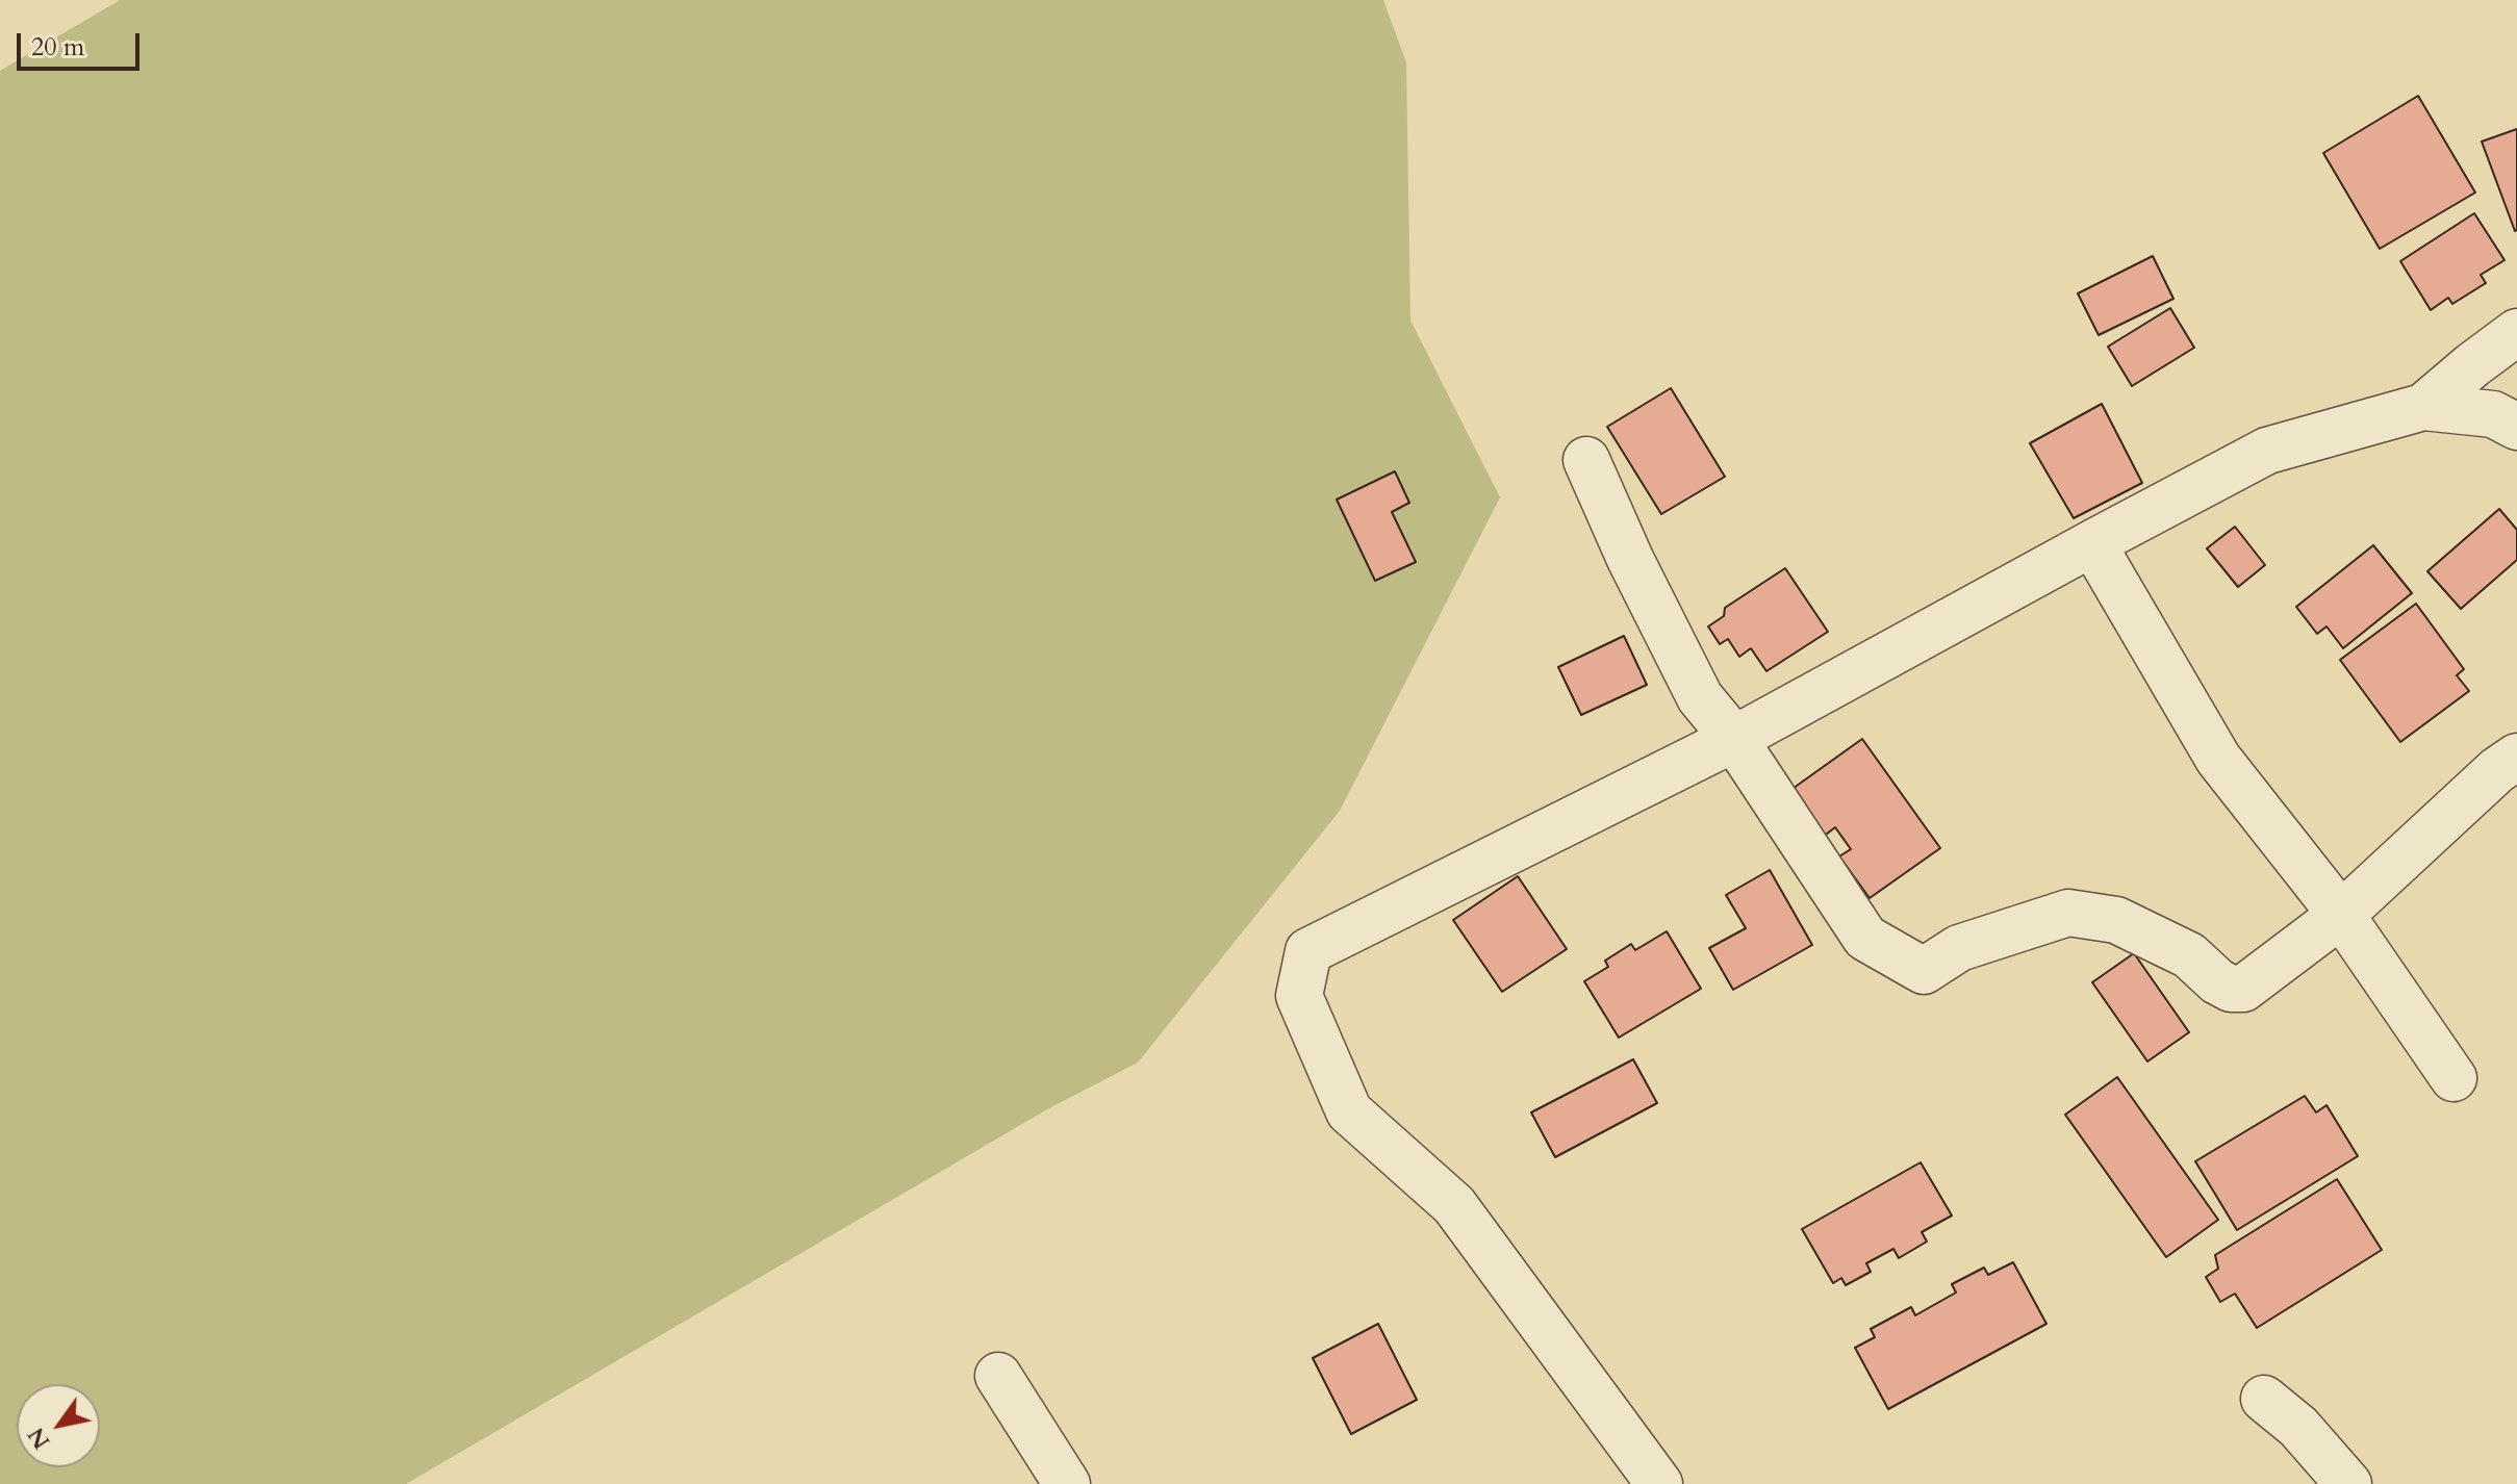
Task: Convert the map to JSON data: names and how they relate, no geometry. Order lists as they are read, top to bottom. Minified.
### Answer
{"scale_bar":"20 m","north":"bottom left"}
